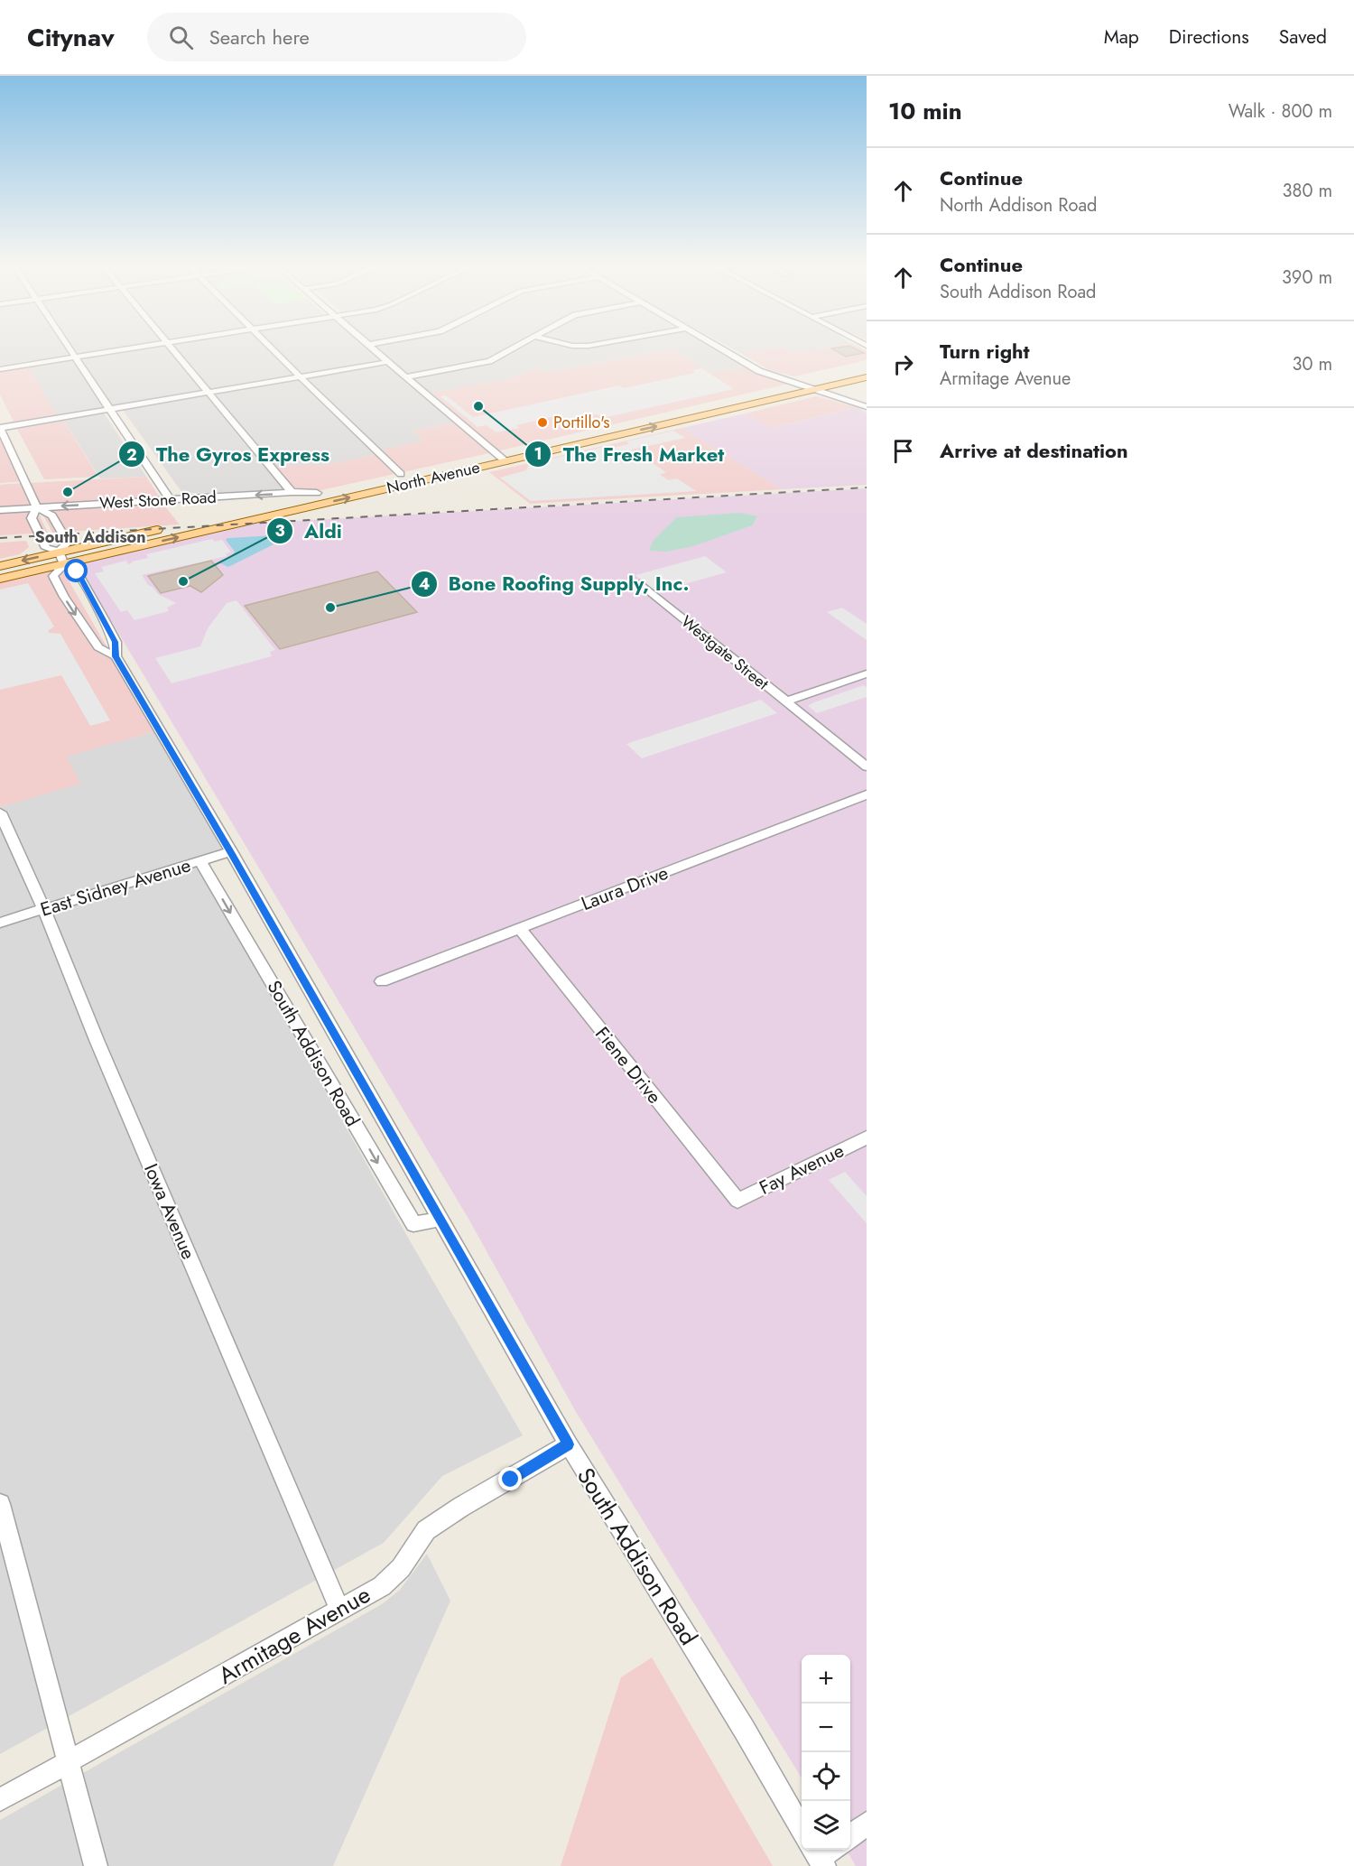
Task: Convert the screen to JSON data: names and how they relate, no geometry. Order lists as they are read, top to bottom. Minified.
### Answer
{"streets":{"main road":["North Avenue"],"street":["West Stone Road","Westgate Street","East Sidney Avenue","Laura Drive","South Addison Road","Fiene Drive","Fay Avenue","Iowa Avenue","Armitage Avenue"]},"crossings":[["East Sidney Avenue","South Addison Road"],["East Sidney Avenue","Iowa Avenue"],["Laura Drive","Fiene Drive"],["South Addison Road","Armitage Avenue"],["Fiene Drive","Fay Avenue"],["Iowa Avenue","Armitage Avenue"]],"districts":["South Addison"],"places":["The Fresh Market","Portillo's","The Gyros Express","Aldi","Bone Roofing Supply, Inc."],"page":{"header":"Citynav","search":"Search here","nav":["Map","Directions","Saved"],"heading":["10 min","Walk · 800 m"],"list":[["Continue","North Addison Road","380 m"],["Continue","South Addison Road","390 m"],["Turn right","Armitage Avenue","30 m"],"Arrive at destination"],"map_buttons":["+","−"]}}
